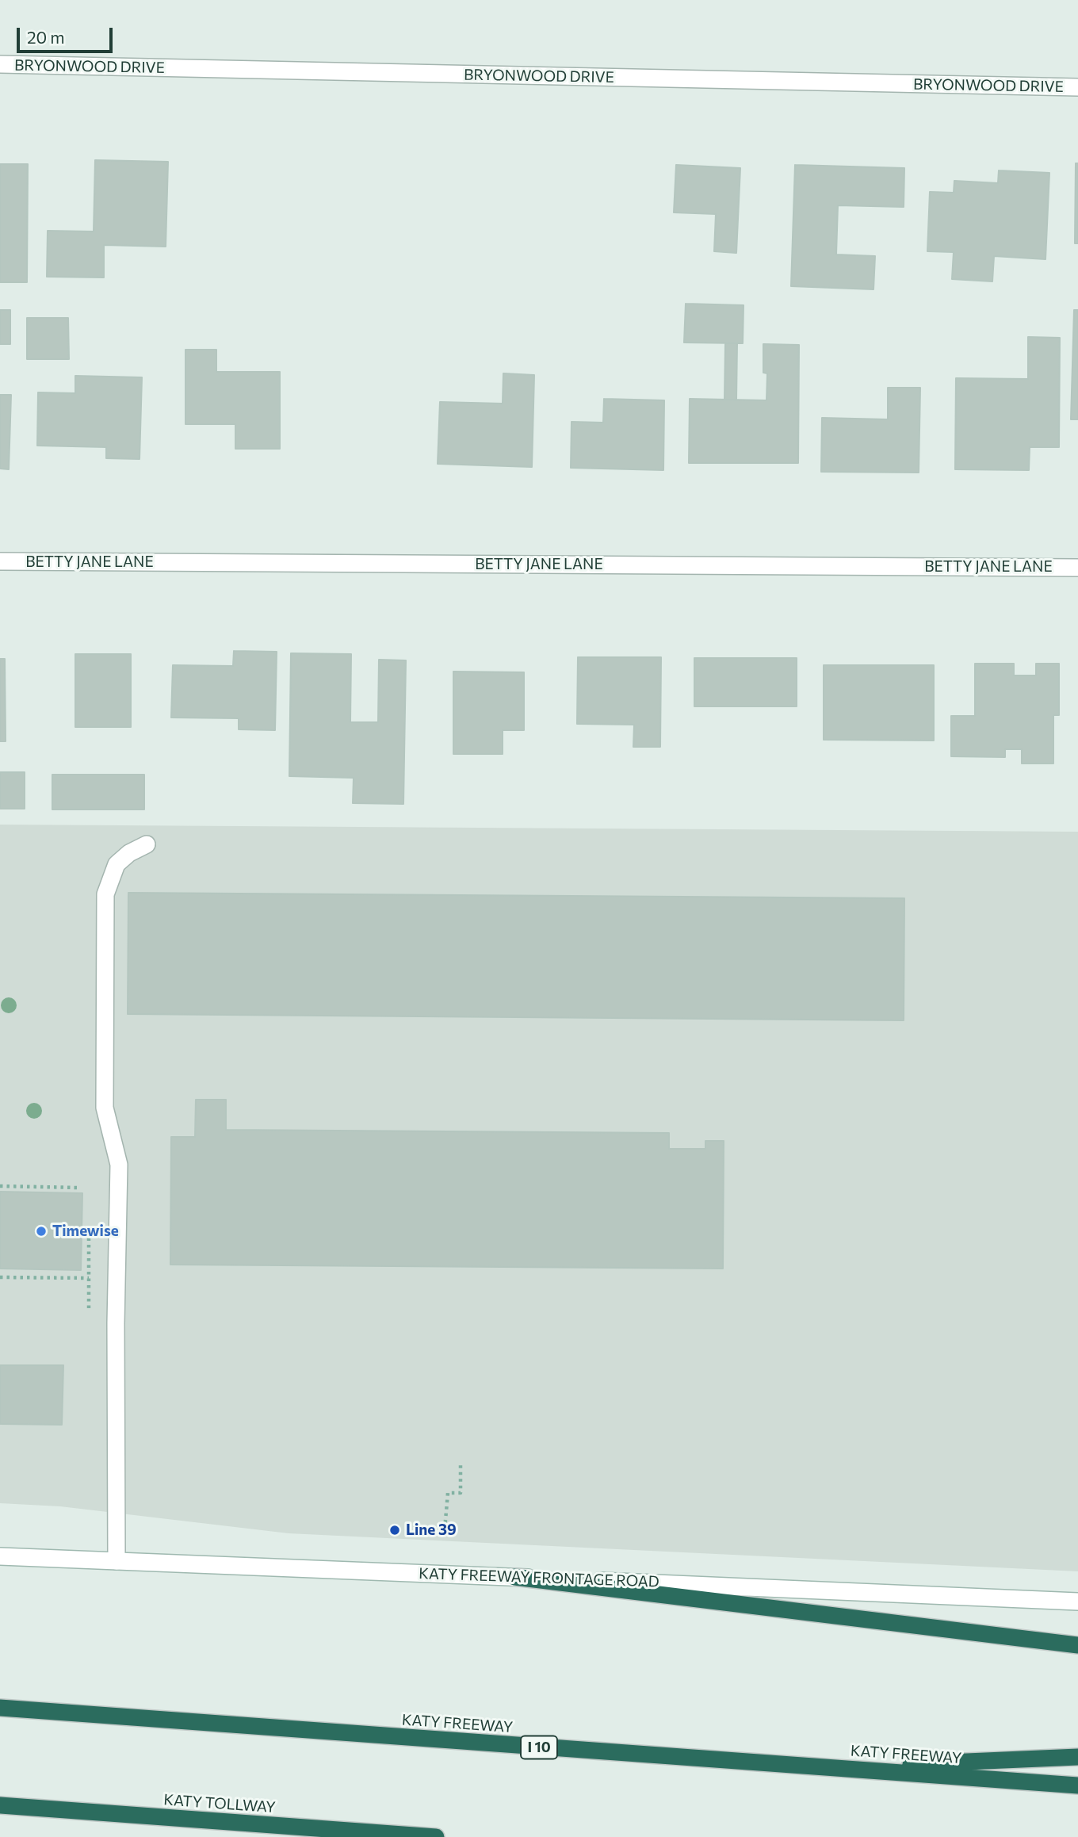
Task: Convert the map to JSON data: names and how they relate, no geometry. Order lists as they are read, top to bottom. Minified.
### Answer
{"streets":{"highway":["KATY FREEWAY","I 10","KATY TOLLWAY"],"street":["BRYONWOOD DRIVE","BETTY JANE LANE","KATY FREEWAY FRONTAGE ROAD"]},"places":["Timewise","Line 39"],"scale_bar":"20 m"}
